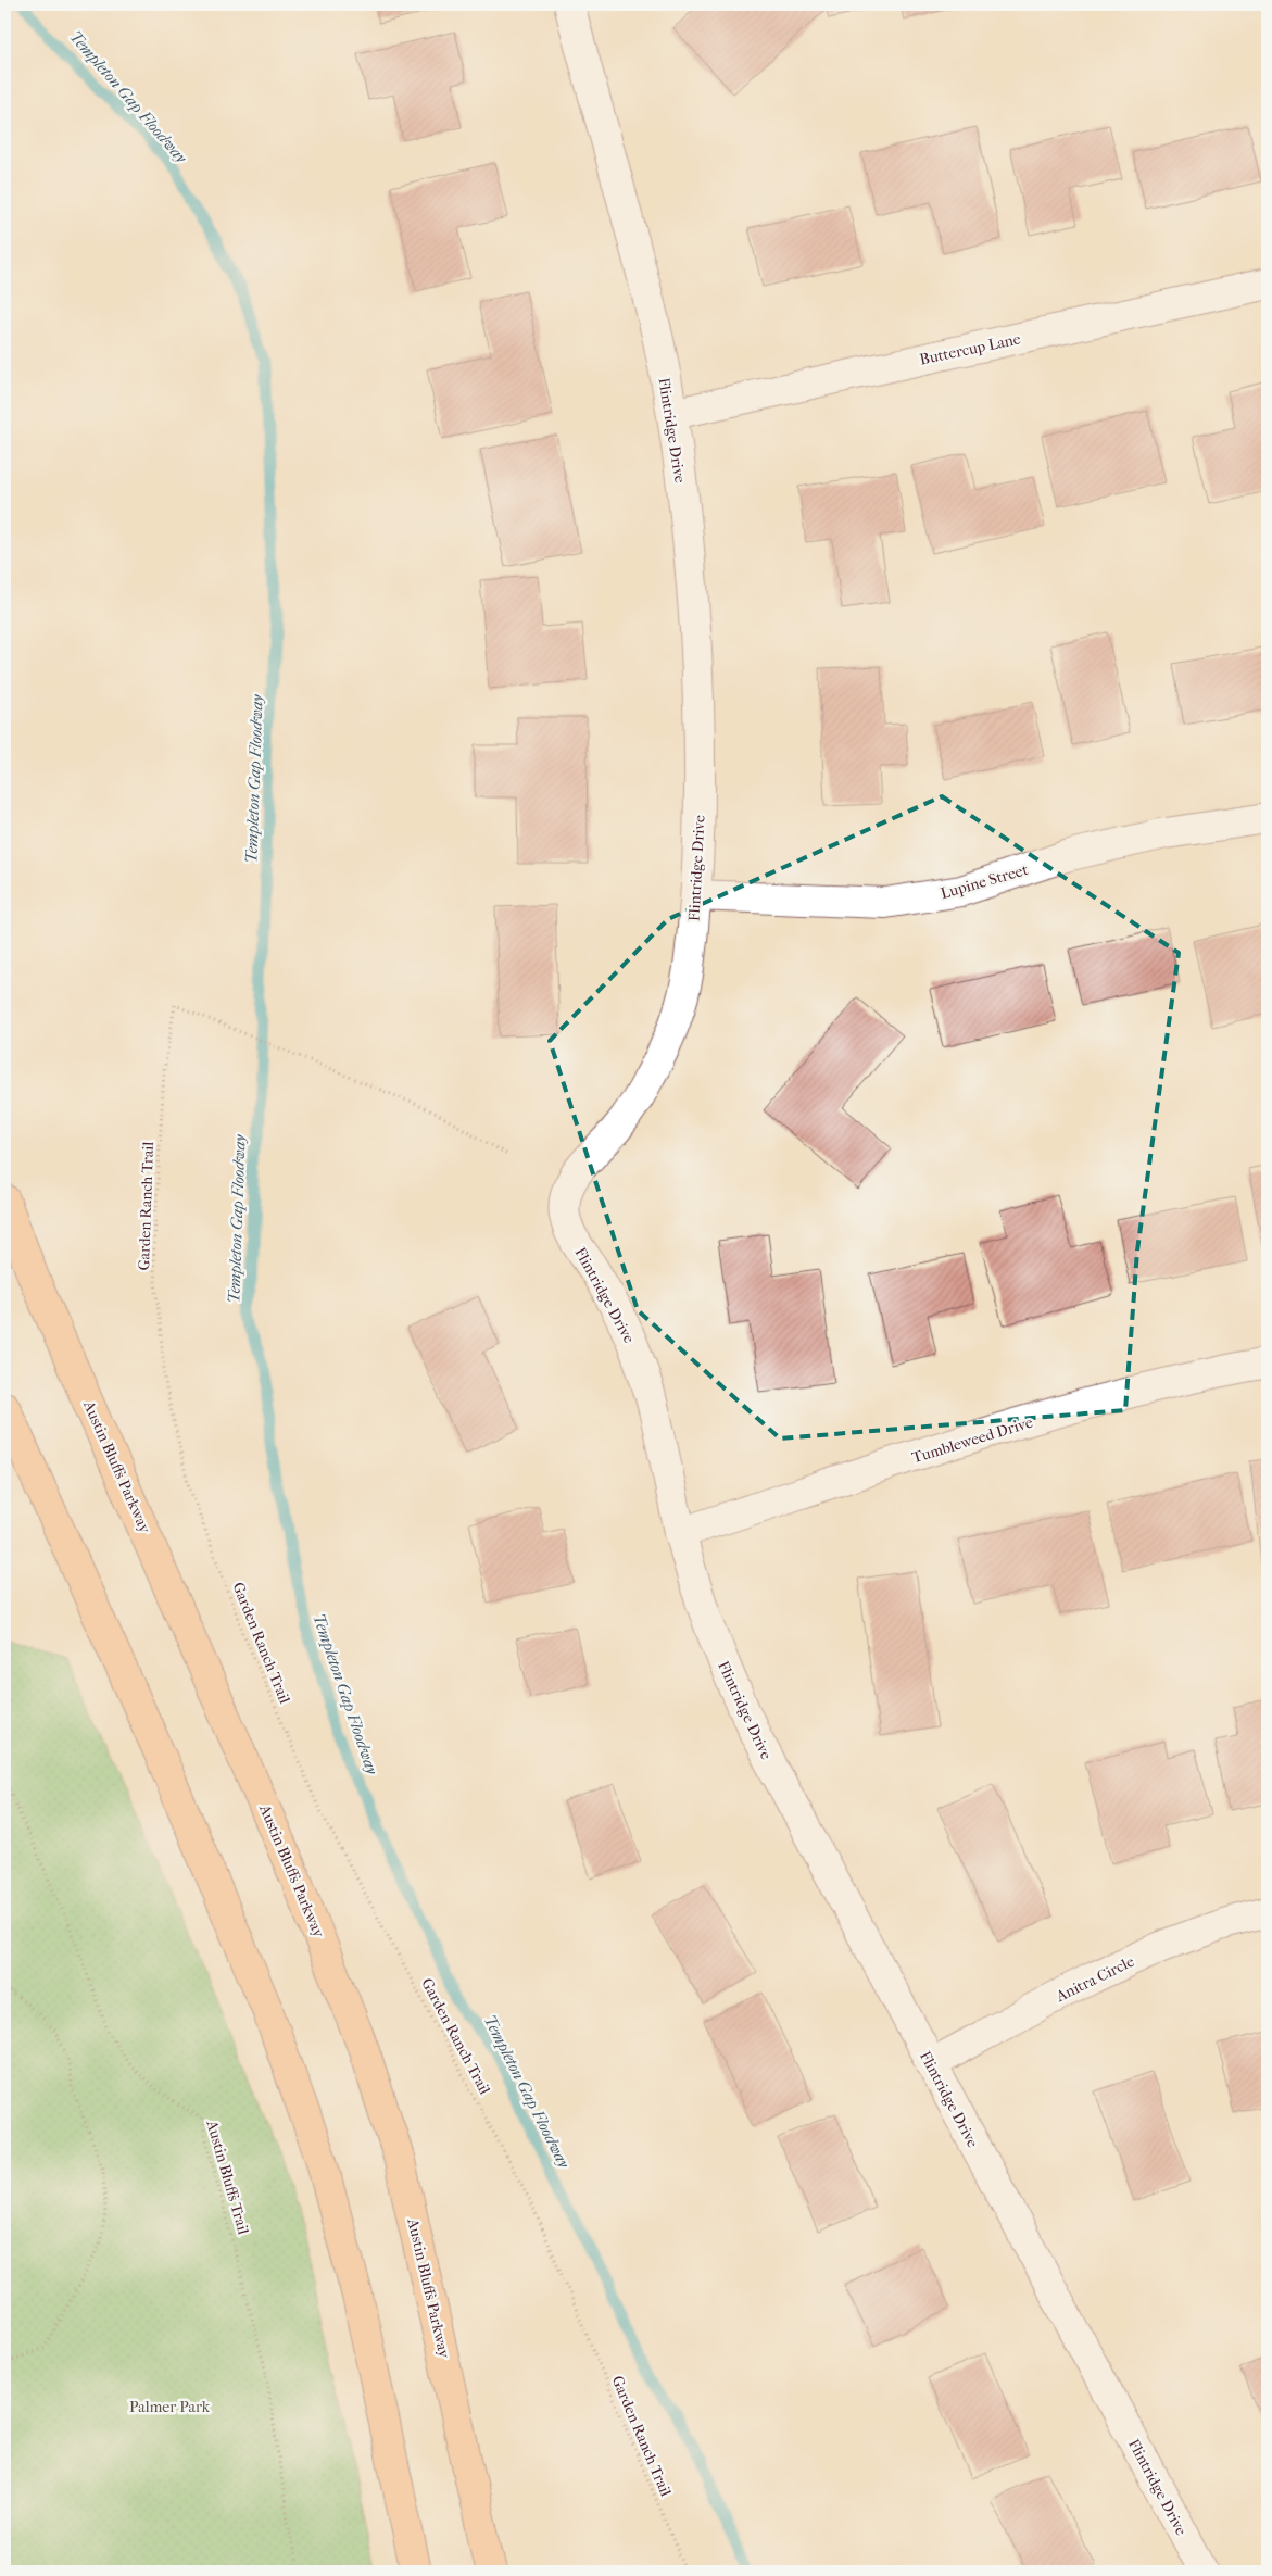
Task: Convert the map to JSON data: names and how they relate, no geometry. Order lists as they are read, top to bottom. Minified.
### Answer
{"streets":{"main road":["Austin Bluffs Parkway"],"street":["Buttercup Lane","Flintridge Drive","Lupine Street","Tumbleweed Drive","Anitra Circle"],"path":["Garden Ranch Trail","Austin Bluffs Trail"]},"crossings":[["Buttercup Lane","Flintridge Drive"],["Flintridge Drive","Lupine Street"],["Flintridge Drive","Tumbleweed Drive"],["Flintridge Drive","Anitra Circle"]],"water":["Templeton Gap Floodway"],"parks":["Palmer Park"]}
